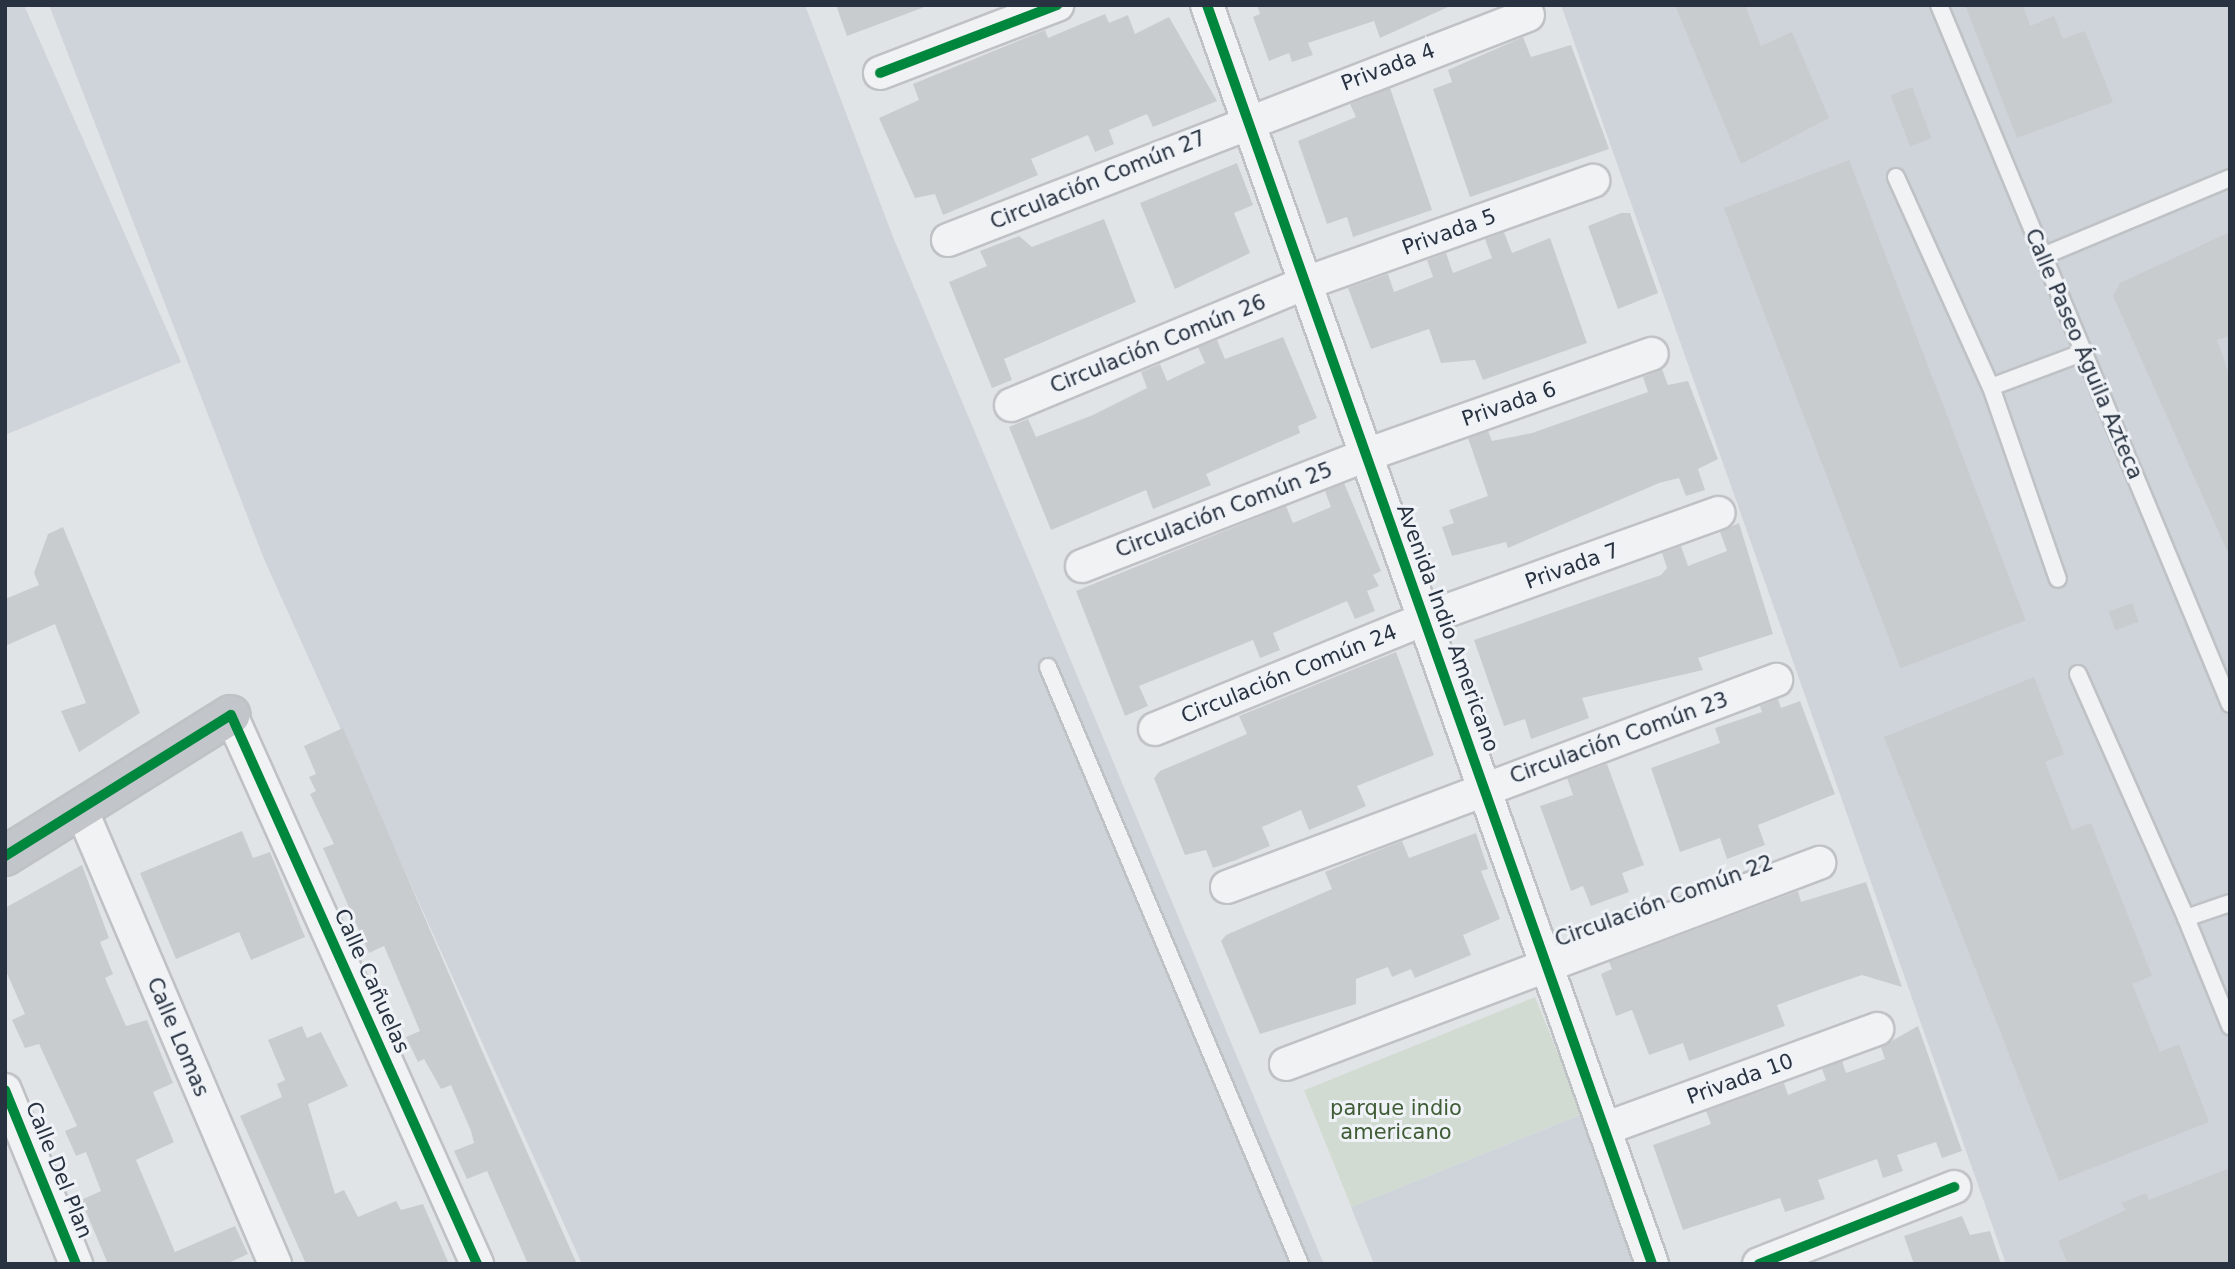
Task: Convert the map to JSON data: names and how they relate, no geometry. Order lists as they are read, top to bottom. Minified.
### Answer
{"streets":{"street":["Privada 4","Circulación Común 27","Privada 5","Circulación Común 26","Privada 6","Circulación Común 25","Privada 7","Avenida Indio Americano","Circulación Común 24","Circulación Común 23","Circulación Común 22","Calle Cañuelas","Calle Lomas","Privada 10","Calle Del Plan"],"lane":["Calle Paseo Águila Azteca"]},"crossings":[["Privada 4","Circulación Común 27"],["Privada 4","Avenida Indio Americano"],["Circulación Común 27","Avenida Indio Americano"],["Privada 5","Circulación Común 26"],["Privada 5","Avenida Indio Americano"],["Circulación Común 26","Avenida Indio Americano"],["Privada 6","Circulación Común 25"],["Privada 6","Avenida Indio Americano"],["Circulación Común 25","Avenida Indio Americano"],["Privada 7","Avenida Indio Americano"],["Privada 7","Circulación Común 24"],["Avenida Indio Americano","Circulación Común 24"],["Avenida Indio Americano","Circulación Común 23"],["Avenida Indio Americano","Circulación Común 22"],["Avenida Indio Americano","Privada 10"]],"parks":["parque indio americano"]}
